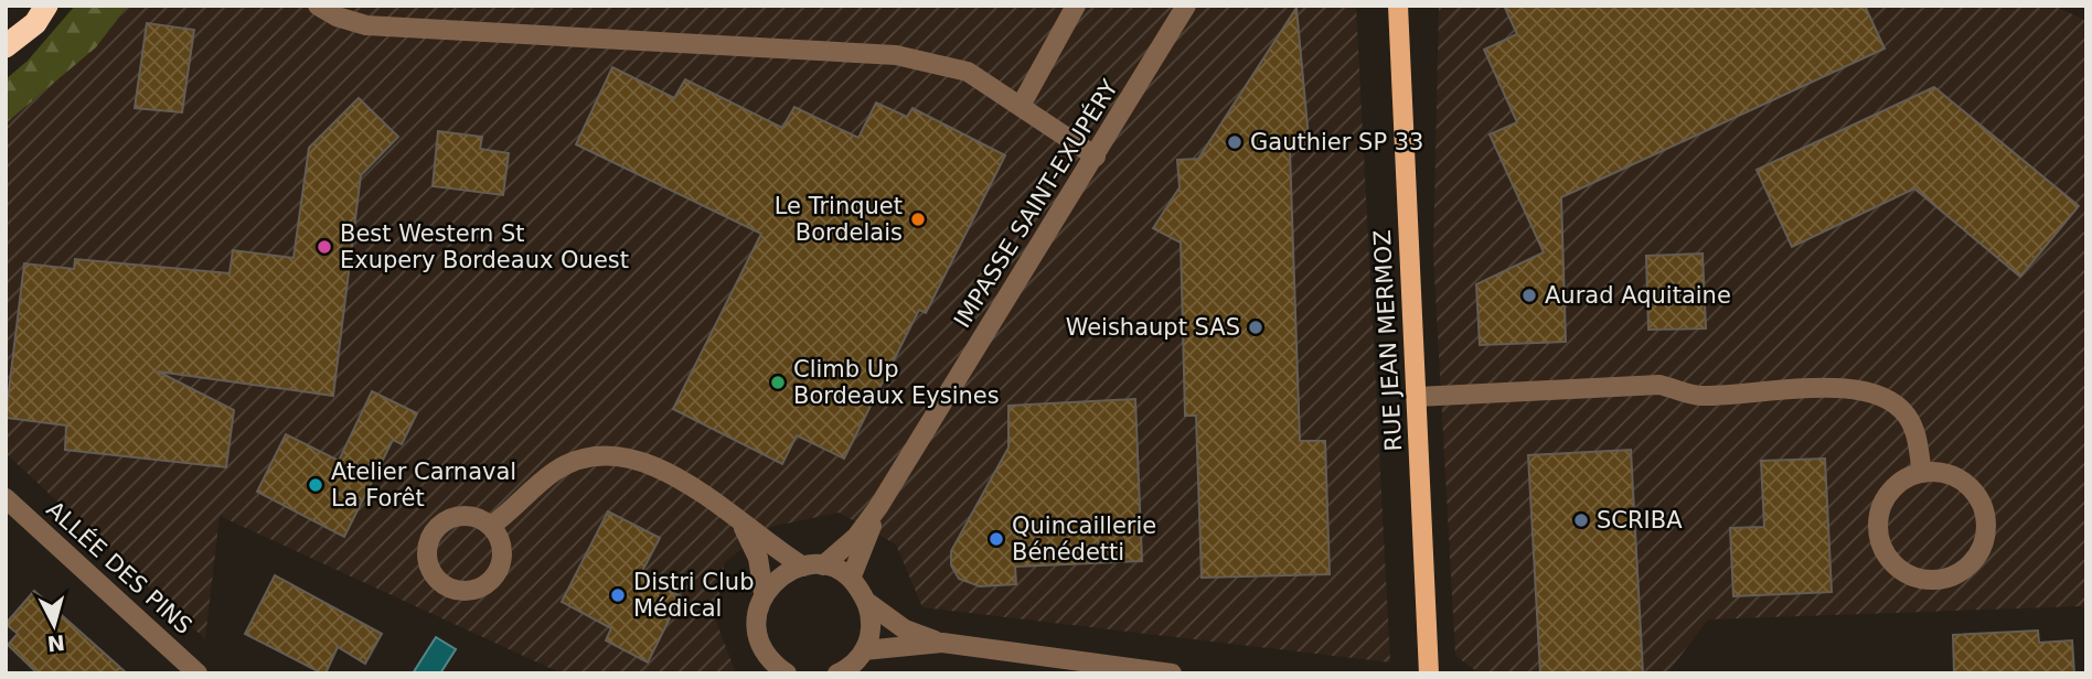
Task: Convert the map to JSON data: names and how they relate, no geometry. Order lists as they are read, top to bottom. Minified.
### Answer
{"streets":{"main road":["RUE JEAN MERMOZ"],"street":["IMPASSE SAINT-EXUPÉRY","ALLÉE DES PINS"]},"places":["Gauthier SP 33","Le Trinquet Bordelais","Best Western St Exupery Bordeaux Ouest","Aurad Aquitaine","Weishaupt SAS","Climb Up Bordeaux Eysines","Atelier Carnaval La Forêt","SCRIBA","Quincaillerie Bénédetti","Distri Club Médical"],"north":"bottom"}
